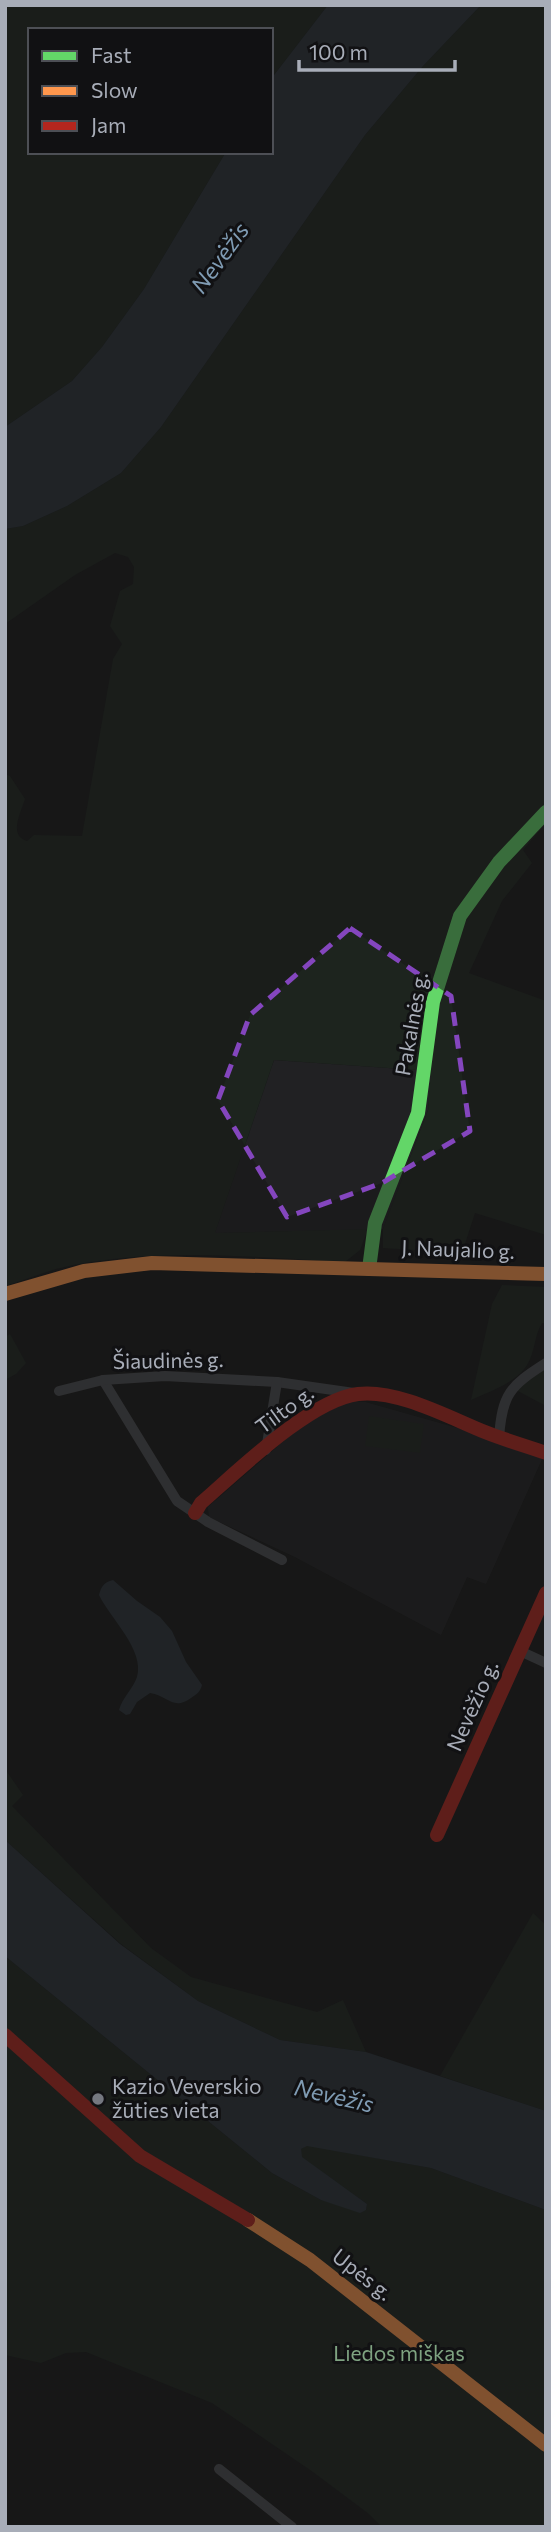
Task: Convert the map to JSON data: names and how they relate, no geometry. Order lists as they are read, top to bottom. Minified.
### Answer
{"streets":{"main road":["Pakalnės g.","J. Naujalio g.","Tilto g.","Nevėžio g.","Upės g."],"street":["Šiaudinės g."]},"crossings":[["Pakalnės g.","J. Naujalio g."],["Šiaudinės g.","Tilto g."]],"water":["Nevėžis"],"parks":["Liedos miškas"],"places":["Kazio Veverskio žūties vieta"],"legend":["Fast","Slow","Jam"],"scale_bar":"100 m"}
